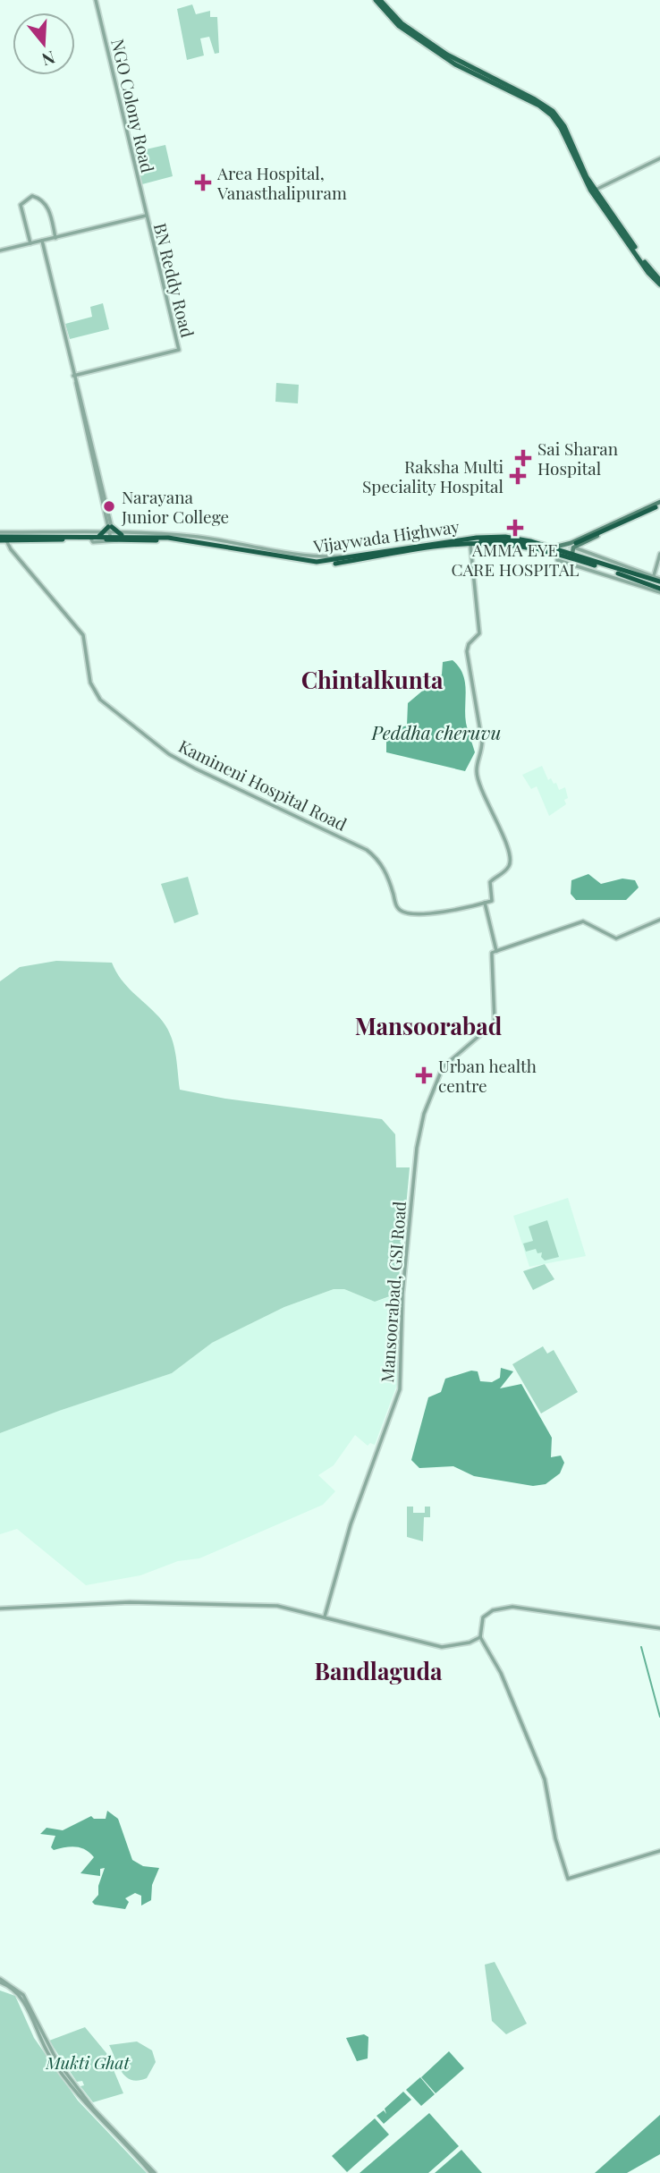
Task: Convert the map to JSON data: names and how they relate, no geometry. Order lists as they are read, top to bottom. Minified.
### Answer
{"streets":{"highway":["Vijaywada Highway"],"street":["NGO Colony Road","BN Reddy Road","Kamineni Hospital Road","Mansoorabad, GSI Road"]},"crossings":[["NGO Colony Road","BN Reddy Road"],["Vijaywada Highway","Kamineni Hospital Road"]],"districts":["Chintalkunta","Mansoorabad","Bandlaguda"],"water":["Peddha cheruvu"],"parks":["Mukti Ghat"],"places":{"health":["Area Hospital, Vanasthalipuram","Sai Sharan Hospital","Raksha Multi Speciality Hospital","AMMA EYE CARE HOSPITAL","Urban health centre"],"other":["Narayana Junior College"]},"north":"bottom"}
